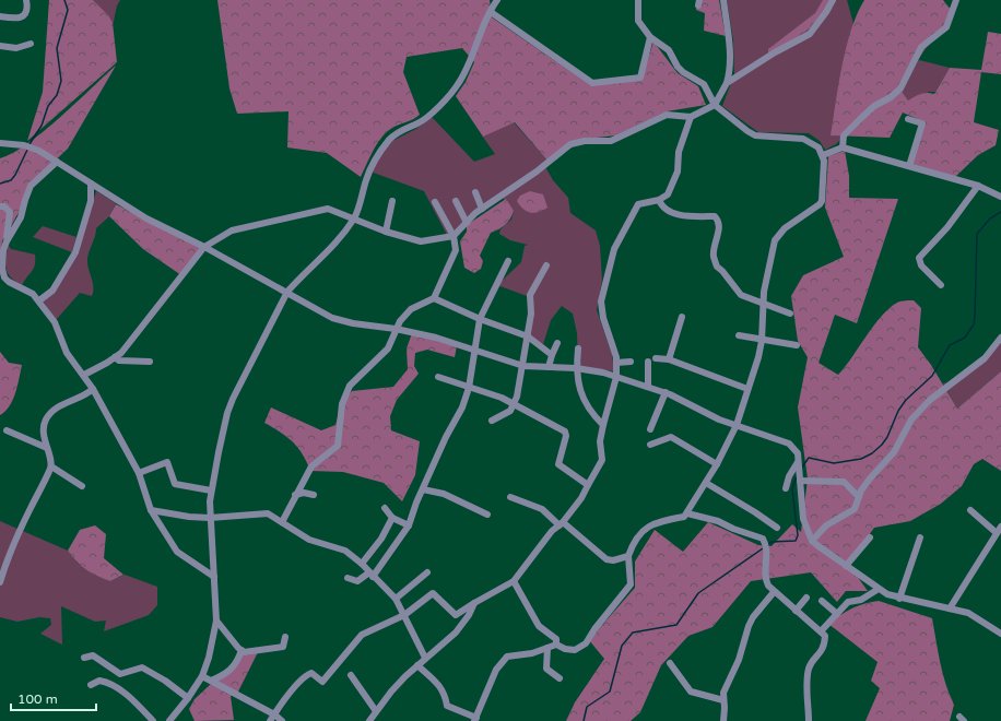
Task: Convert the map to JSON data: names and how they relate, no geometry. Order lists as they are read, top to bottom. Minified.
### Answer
{"scale_bar":"100 m"}
